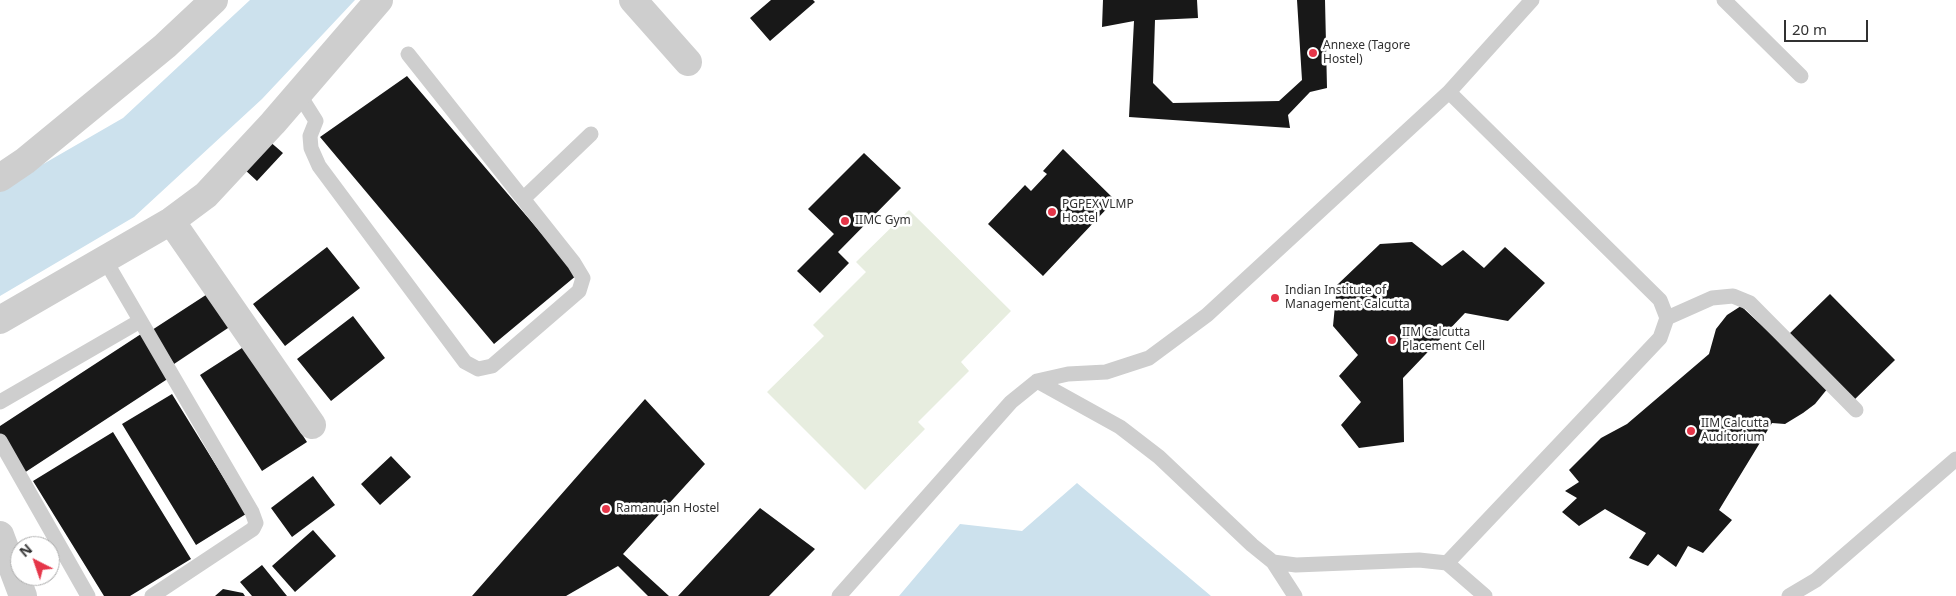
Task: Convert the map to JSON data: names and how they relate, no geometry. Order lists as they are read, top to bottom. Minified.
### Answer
{"places":["Annexe (Tagore Hostel)","PGPEX VLMP Hostel","IIMC Gym","Indian Institute of Management Calcutta","IIM Calcutta Placement Cell","IIM Calcutta Auditorium","Ramanujan Hostel"],"scale_bar":"20 m","north":"top left"}
